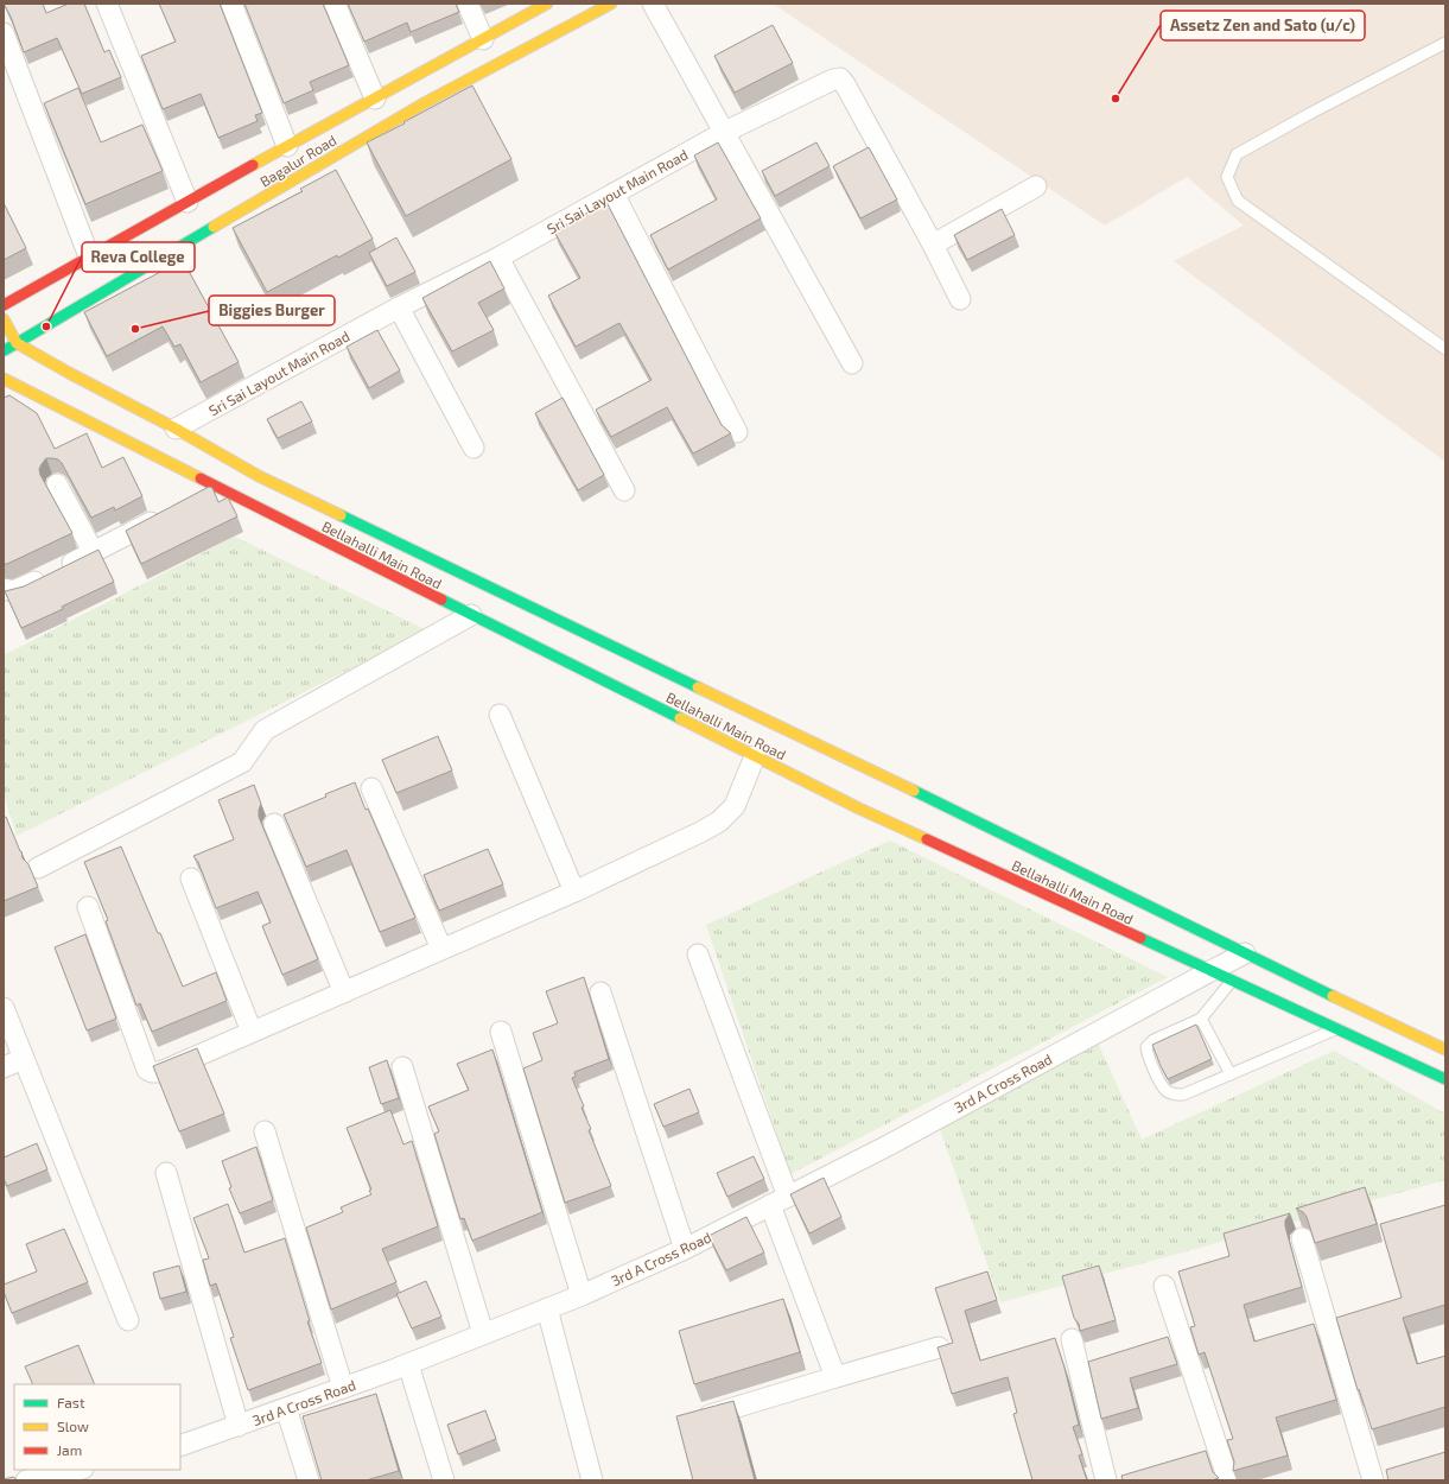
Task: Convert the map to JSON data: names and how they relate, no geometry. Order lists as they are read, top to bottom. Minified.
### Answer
{"streets":{"main road":["Bagalur Road","Bellahalli Main Road"],"street":["Sri Sai Layout Main Road","3rd A Cross Road"]},"crossings":[["Bagalur Road","Bellahalli Main Road"],["Sri Sai Layout Main Road","Bellahalli Main Road"],["Bellahalli Main Road","3rd A Cross Road"]],"places":["Assetz Zen and Sato (u/c)","Reva College","Biggies Burger"],"legend":["Fast","Slow","Jam"]}
